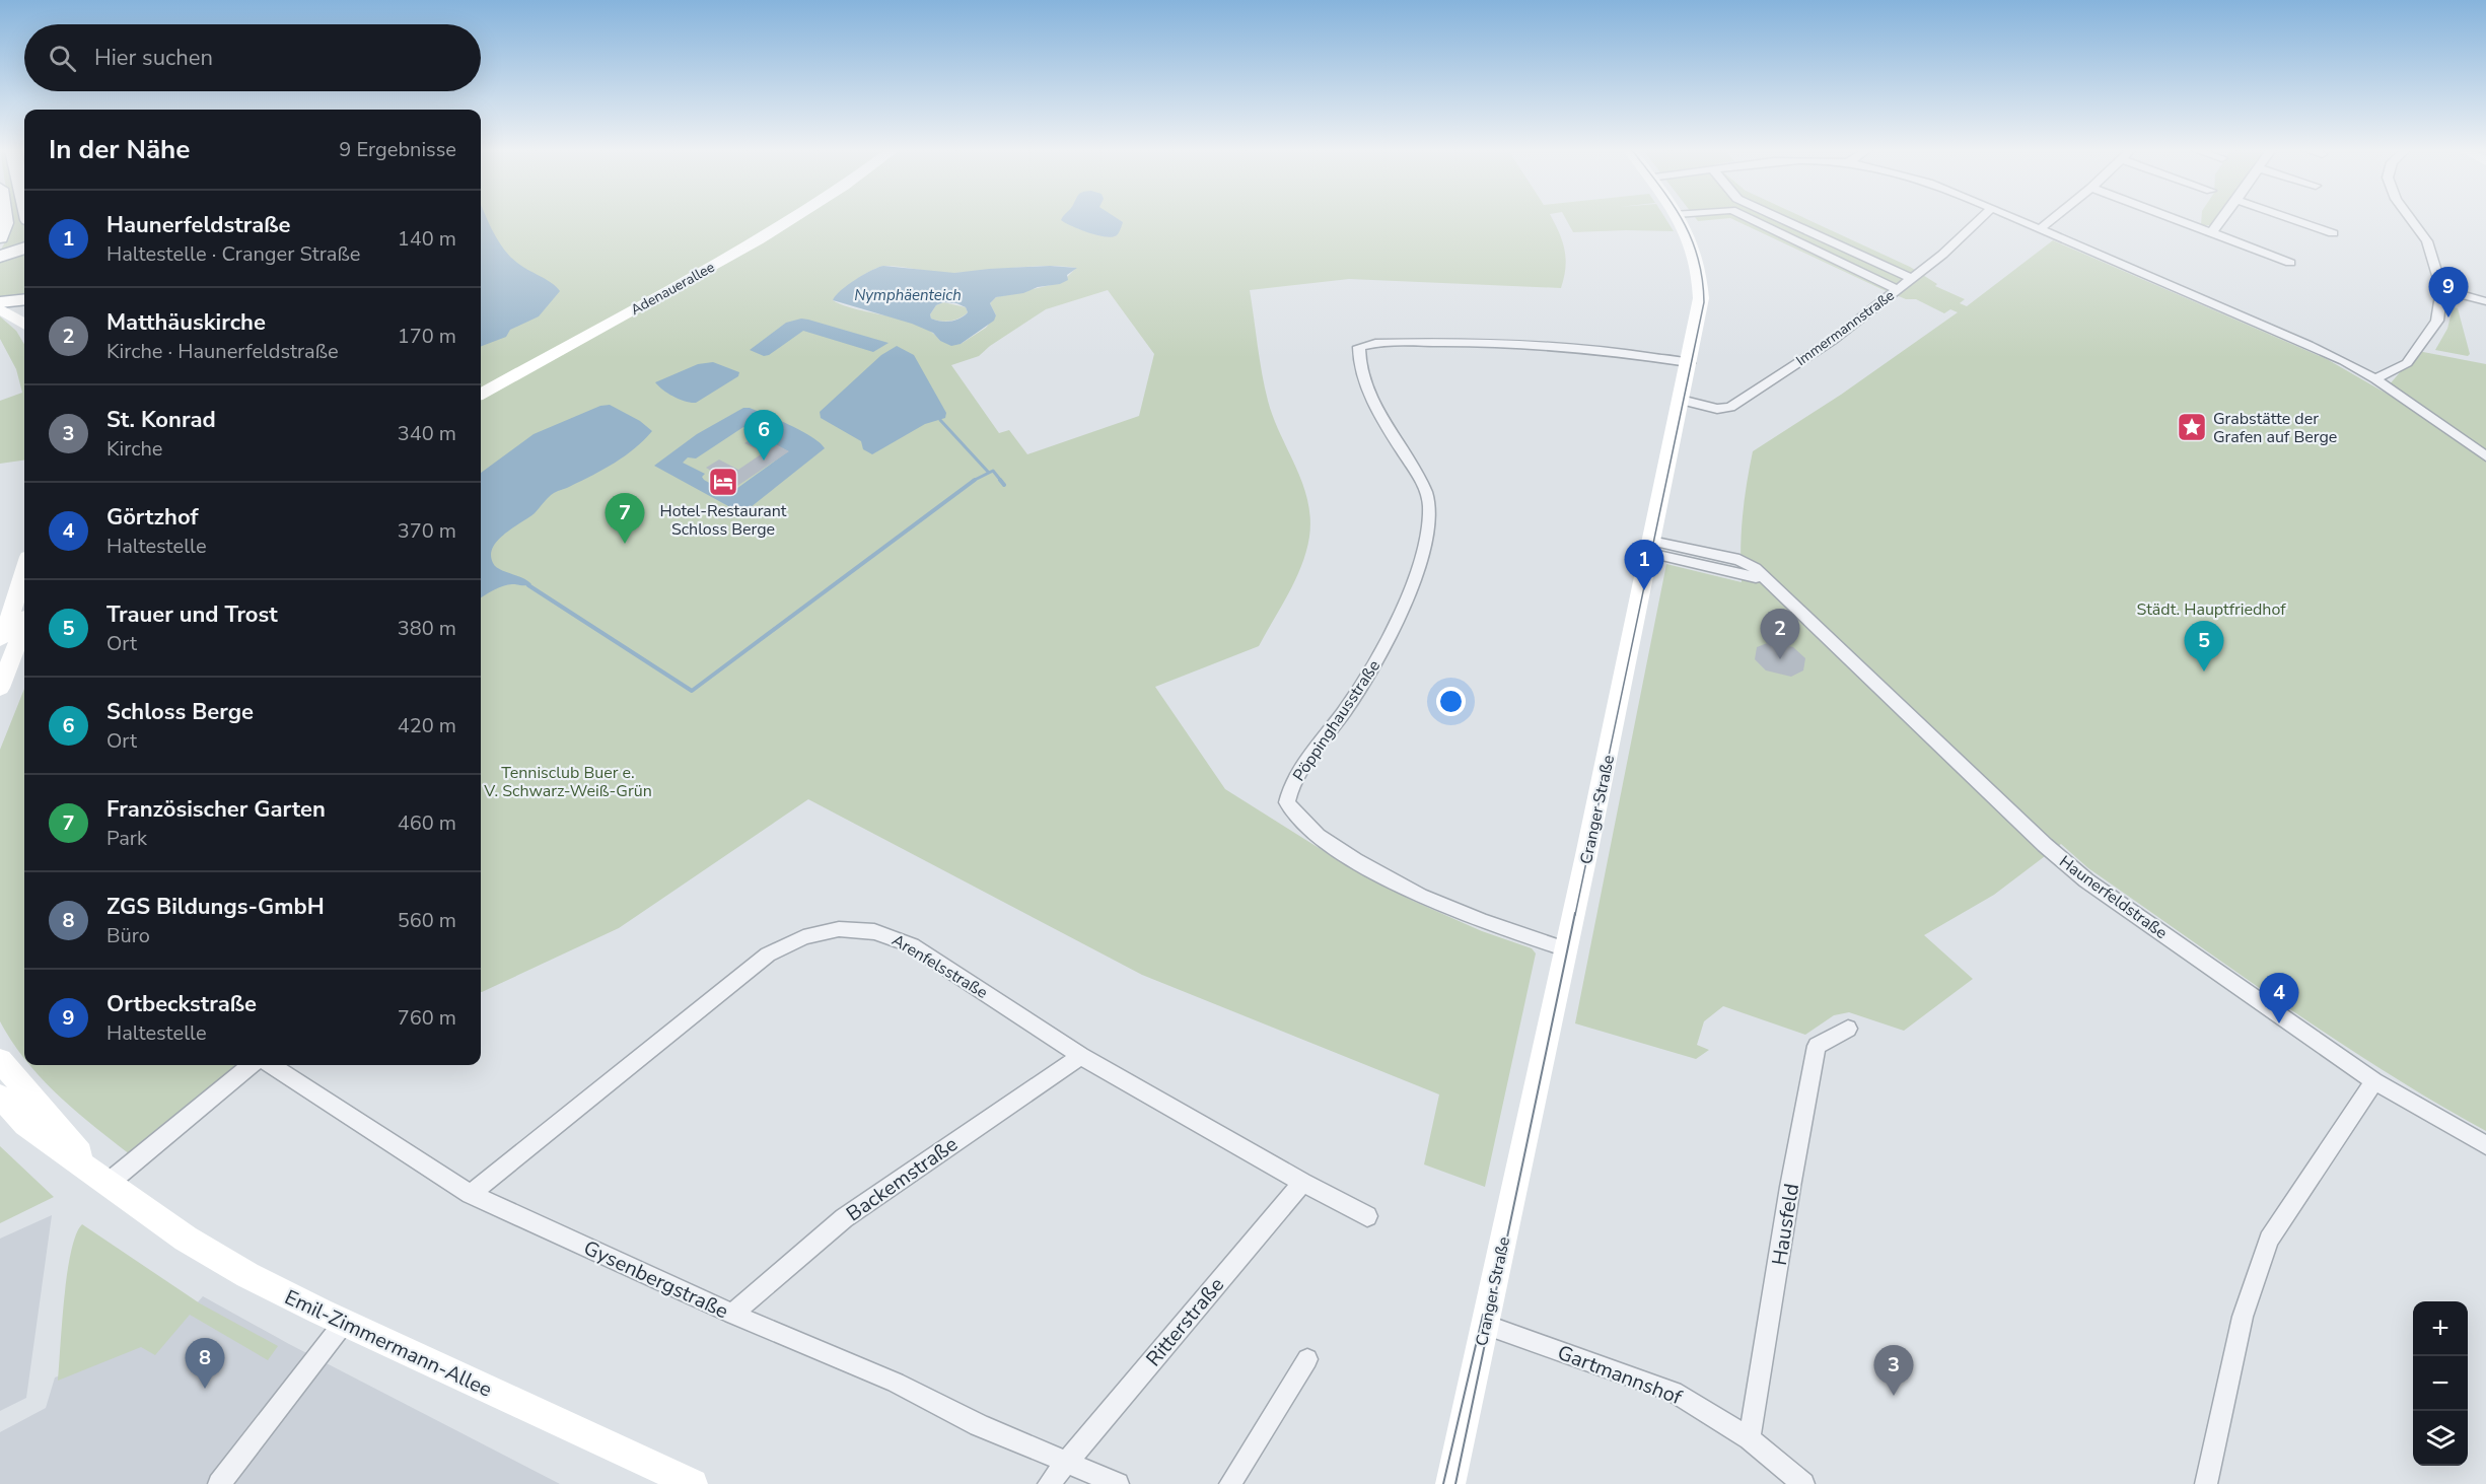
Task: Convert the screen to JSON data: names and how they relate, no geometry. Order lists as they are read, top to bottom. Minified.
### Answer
{"streets":{"main road":["Adenauerallee","Cranger Straße","Emil-Zimmermann-Allee"],"street":["Immermannstraße","Pöppinghausstraße","Haunerfeldstraße","Arenfelsstraße","Backemstraße","Hausfeld","Gysenbergstraße","Ritterstraße","Gartmannshof"]},"crossings":[["Immermannstraße","Cranger Straße"],["Pöppinghausstraße","Cranger Straße"],["Cranger Straße","Haunerfeldstraße"],["Cranger Straße","Gartmannshof"],["Arenfelsstraße","Backemstraße"],["Arenfelsstraße","Gysenbergstraße"],["Arenfelsstraße","Ritterstraße"],["Backemstraße","Gysenbergstraße"],["Hausfeld","Gartmannshof"],["Gysenbergstraße","Ritterstraße"]],"water":["Nymphäenteich"],"parks":["Städt. Hauptfriedhof","Tennisclub Buer e. V. Schwarz-Weiß-Grün"],"places":{"place":["Grabstätte der Grafen auf Berge"],"hotel":["Hotel-Restaurant Schloss Berge"]},"page":{"search":"Hier suchen","heading":["In der Nähe","9 Ergebnisse"],"list":[{"mark":"1","name":"Haunerfeldstraße","note":"Haltestelle · Cranger Straße","value":"140 m"},{"mark":"2","name":"Matthäuskirche","note":"Kirche · Haunerfeldstraße","value":"170 m"},{"mark":"3","name":"St. Konrad","note":"Kirche","value":"340 m"},{"mark":"4","name":"Görtzhof","note":"Haltestelle","value":"370 m"},{"mark":"5","name":"Trauer und Trost","note":"Ort","value":"380 m"},{"mark":"6","name":"Schloss Berge","note":"Ort","value":"420 m"},{"mark":"7","name":"Französischer Garten","note":"Park","value":"460 m"},{"mark":"8","name":"ZGS Bildungs-GmbH","note":"Büro","value":"560 m"},{"mark":"9","name":"Ortbeckstraße","note":"Haltestelle","value":"760 m"}],"pins":["9","6","7","1","2","5","4","8","3"],"map_buttons":["+","−"]}}
